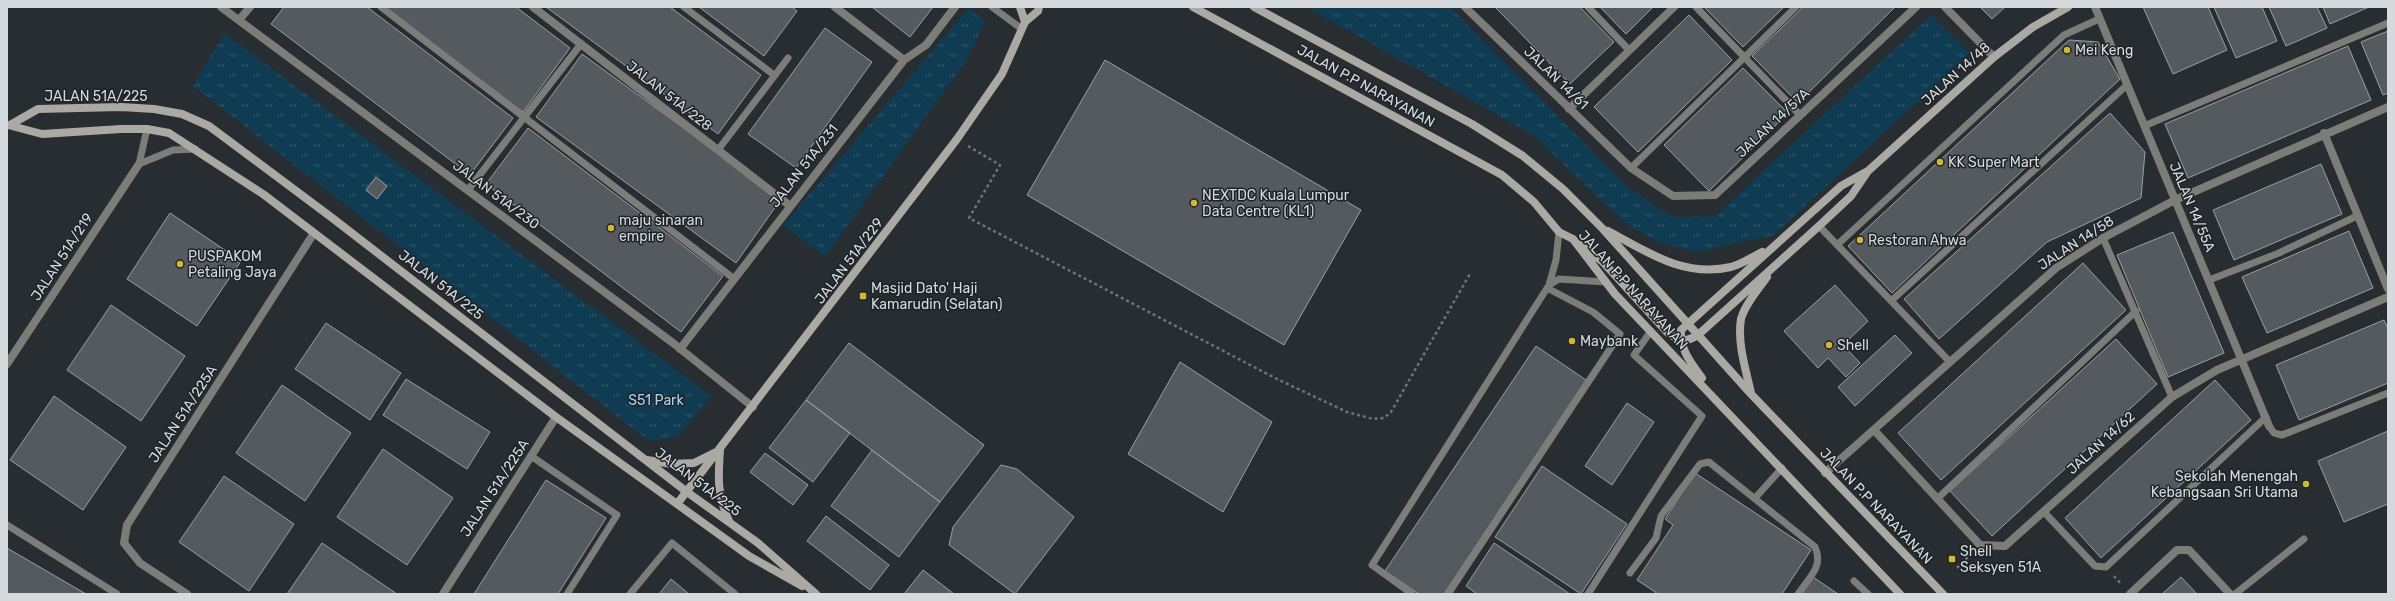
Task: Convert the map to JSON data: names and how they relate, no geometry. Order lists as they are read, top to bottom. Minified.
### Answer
{"streets":{"street":["JALAN 14/48","JALAN 14/61","JALAN P.P NARAYANAN","JALAN 51A/225","JALAN 51A/228","JALAN 14/57A","JALAN 51A/231","JALAN 51A/230","JALAN 14/55A","JALAN 14/58","JALAN 51A/219","JALAN 51A/229","JALAN 51A/225A","JALAN 14/62"]},"crossings":[["JALAN 14/48","JALAN P.P NARAYANAN"],["JALAN 14/61","JALAN 14/57A"],["JALAN P.P NARAYANAN","JALAN 14/58"],["JALAN 51A/225","JALAN 51A/219"],["JALAN 51A/225","JALAN 51A/229"],["JALAN 51A/225","JALAN 51A/225A"],["JALAN 51A/228","JALAN 51A/231"],["JALAN 51A/231","JALAN 51A/230"],["JALAN 51A/230","JALAN 51A/229"],["JALAN 14/55A","JALAN 14/58"],["JALAN 14/55A","JALAN 14/62"],["JALAN 14/58","JALAN 14/62"]],"parks":["S51 Park"],"places":{"other":["Mei Keng","KK Super Mart","NEXTDC Kuala Lumpur Data Centre (KL1)","maju sinaran empire","Restoran Ahwa","PUSPAKOM Petaling Jaya","Maybank","Shell","Sekolah Menengah Kebangsaan Sri Utama"],"transit":["Masjid Dato' Haji Kamarudin (Selatan)","Shell Seksyen 51A"]}}
